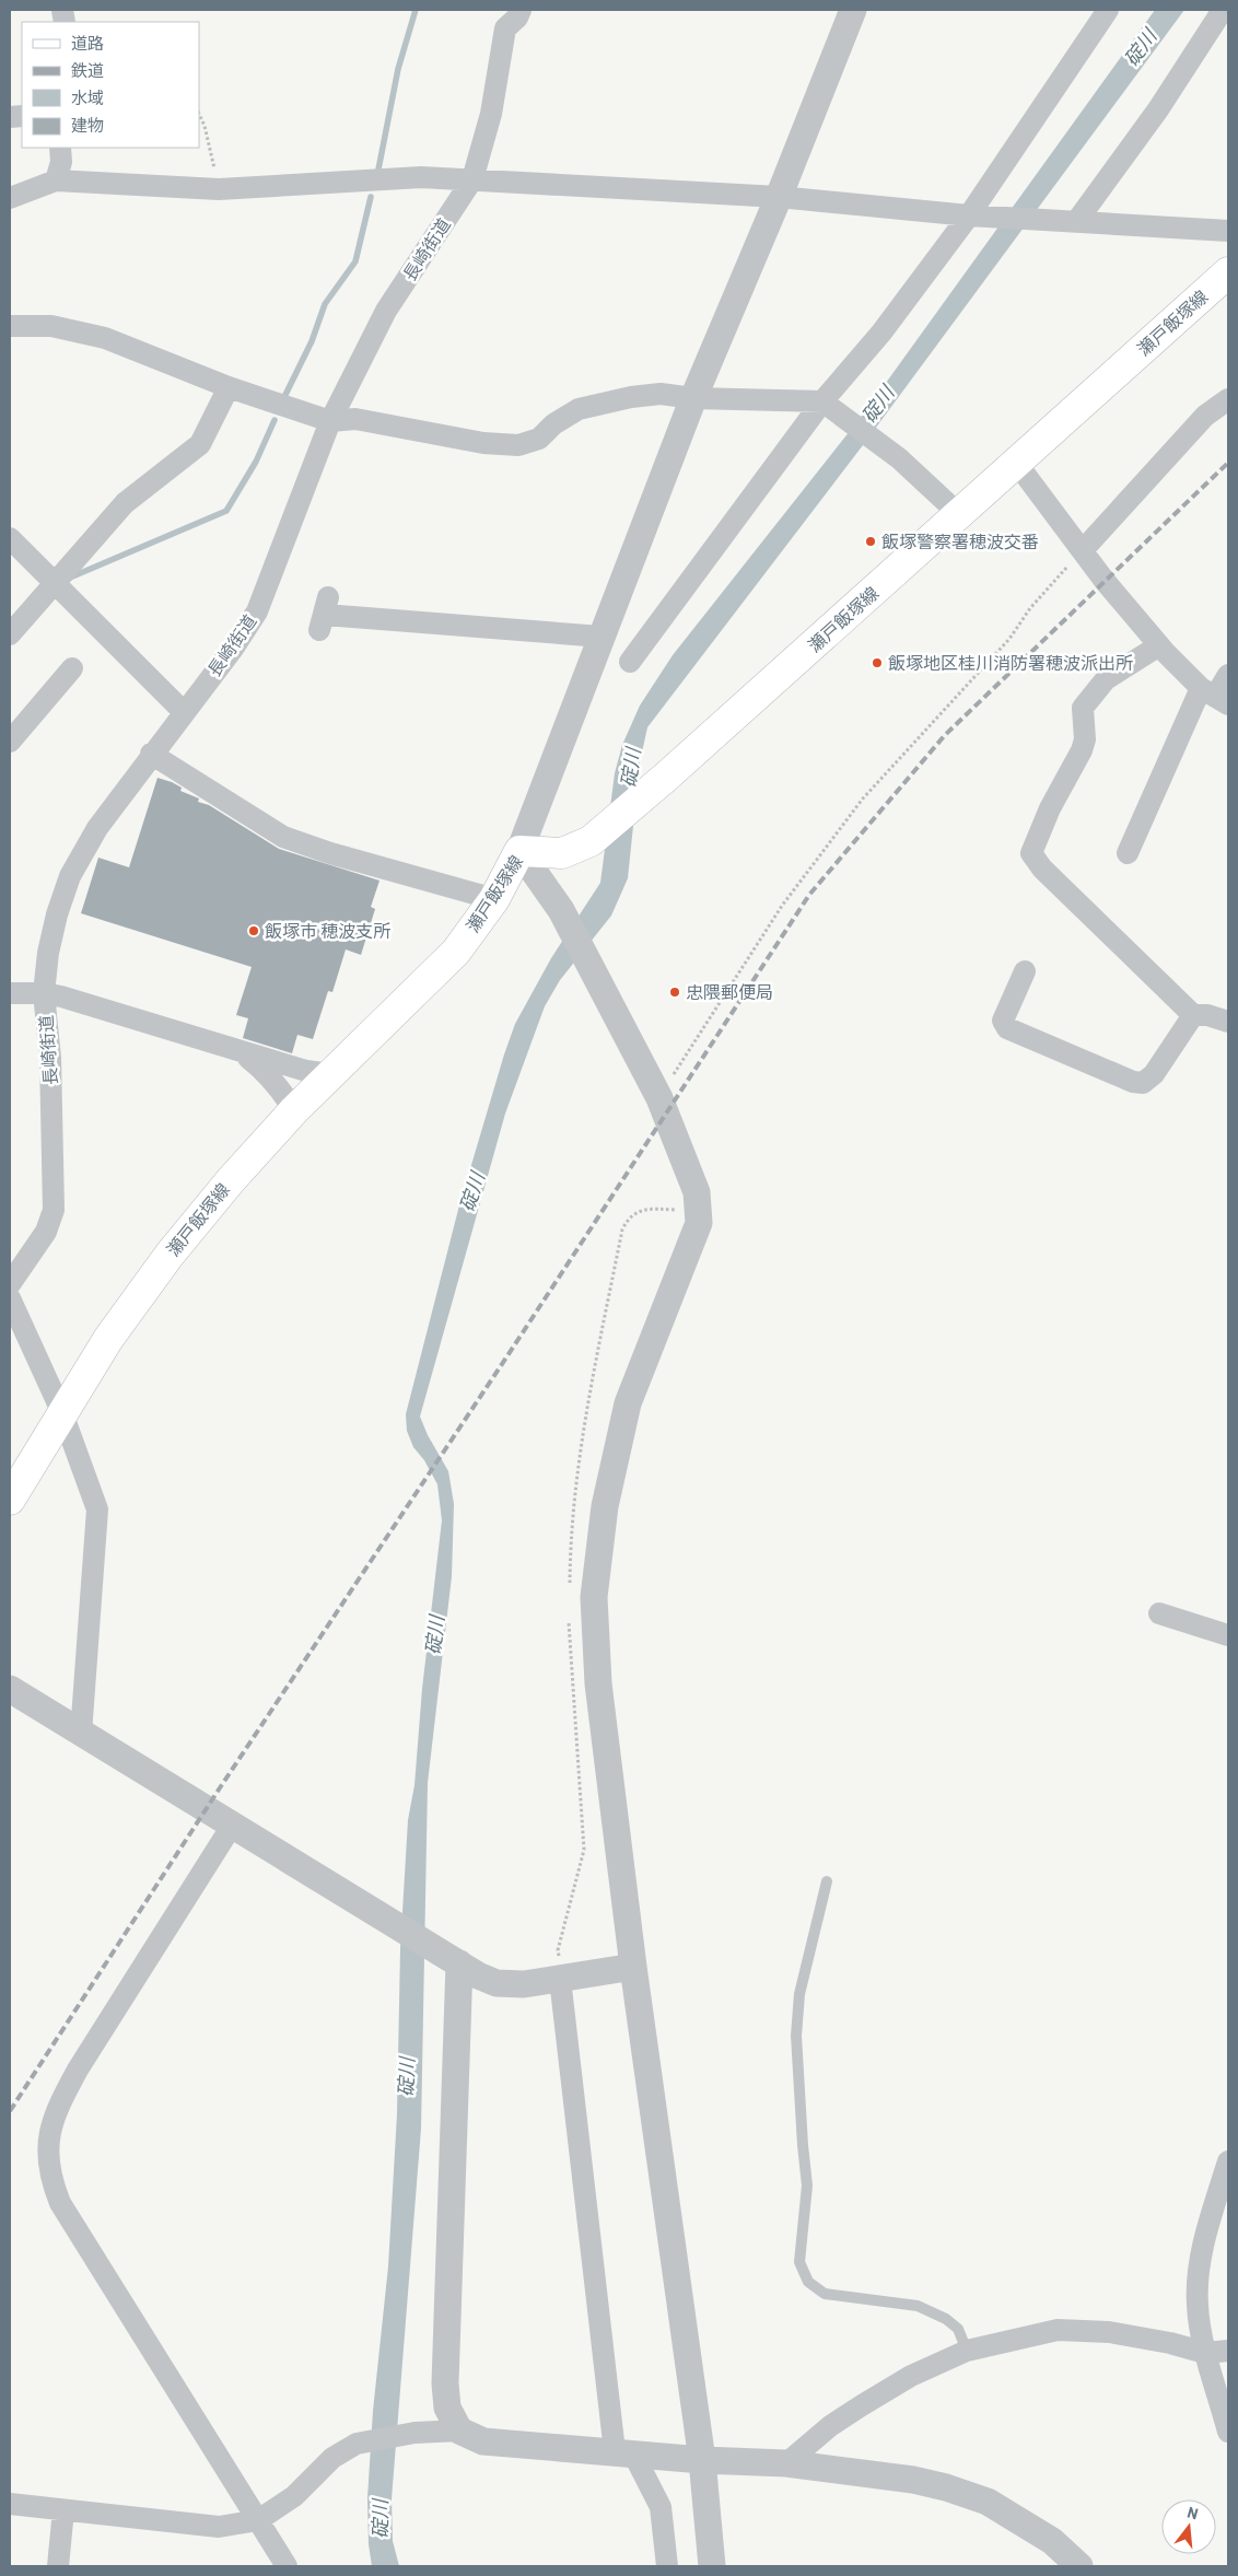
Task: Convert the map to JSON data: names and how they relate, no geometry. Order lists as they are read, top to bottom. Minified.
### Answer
{"streets":{"main road":["瀬戸飯塚線"],"street":["長崎街道"]},"water":["碇川"],"places":["飯塚警察署穂波交番","飯塚地区桂川消防署穂波派出所","飯塚市 穂波支所","忠隈郵便局"],"legend":["道路","鉄道","水域","建物"],"north":"top"}
